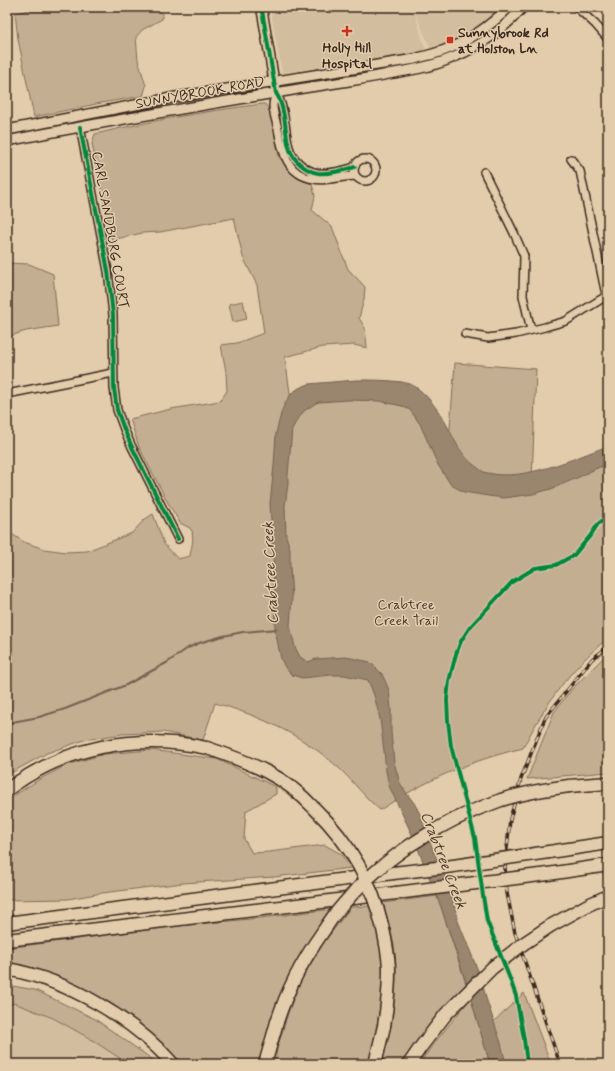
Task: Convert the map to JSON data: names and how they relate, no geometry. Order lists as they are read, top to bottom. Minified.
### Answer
{"streets":{"main road":["SUNNYBROOK ROAD"],"street":["CARL SANDBURG COURT"]},"crossings":[["SUNNYBROOK ROAD","CARL SANDBURG COURT"]],"water":["Crabtree Creek"],"parks":["Crabtree Creek Trail"],"places":{"health":["Holly Hill Hospital"],"transit":["Sunnybrook Rd at Holston Ln"]}}
